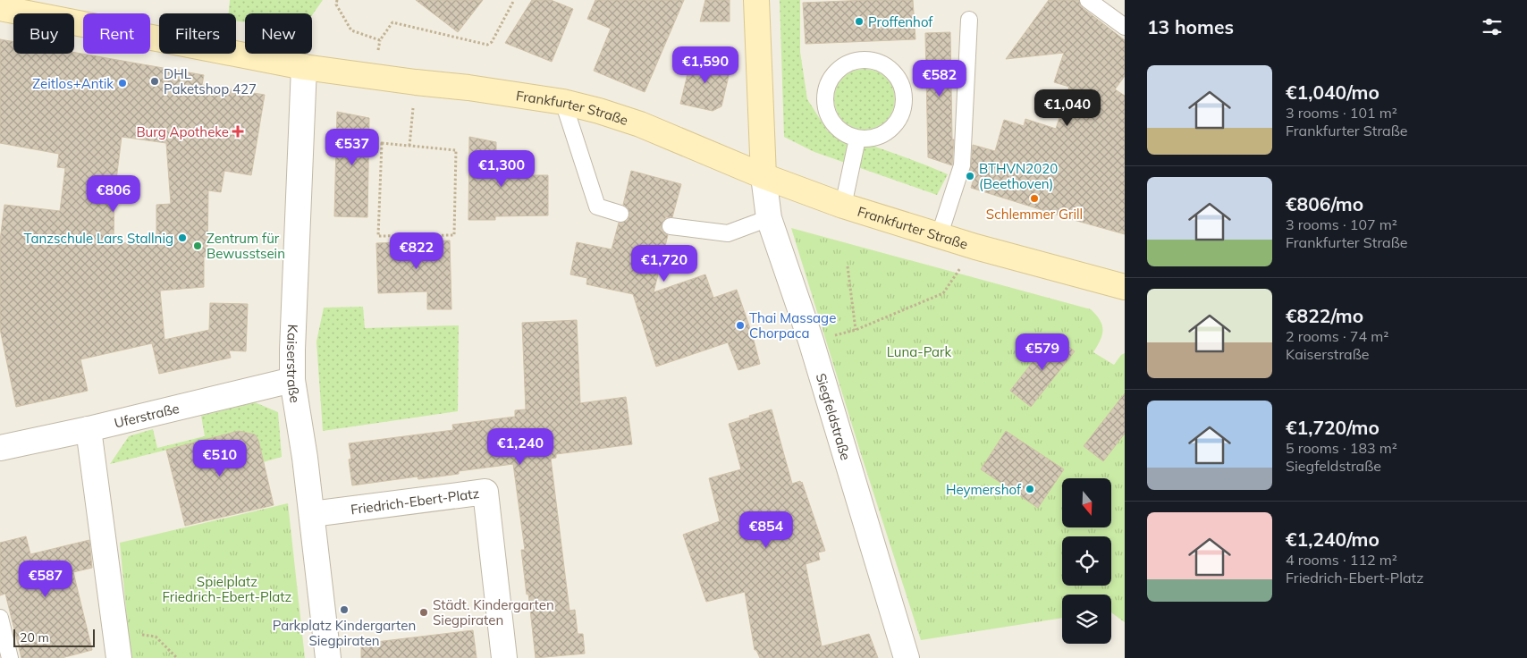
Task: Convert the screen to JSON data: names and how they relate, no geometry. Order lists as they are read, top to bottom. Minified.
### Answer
{"streets":{"main road":["Frankfurter Straße"],"street":["Kaiserstraße","Uferstraße","Siegfeldstraße","Friedrich-Ebert-Platz"]},"crossings":[["Frankfurter Straße","Kaiserstraße"],["Frankfurter Straße","Siegfeldstraße"],["Kaiserstraße","Uferstraße"],["Kaiserstraße","Friedrich-Ebert-Platz"]],"parks":["Luna-Park","Spielplatz Friedrich-Ebert-Platz"],"places":{"other":["Proffenhof","DHL Paketshop 427","Zeitlos+Antik","BTHVN2020 (Beethoven)","Schlemmer Grill","Tanzschule Lars Stallnig","Zentrum für Bewusstsein","Thai Massage Chorpaca","Heymershof","Parkplatz Kindergarten Siegpiraten","Städt. Kindergarten Siegpiraten"],"health":["Burg Apotheke"]},"scale_bar":"20 m","north":"bottom","page":{"heading":"13 homes","chip":["Buy","Rent","Filters","New"],"price":["€1,590","€582","€1,040","€537","€1,300","€806","€822","€1,720","€579","€1,240","€510","€854","€587"],"list":[{"name":"€1,040/mo","note":"3 rooms · 101 m² · Frankfurter Straße"},{"name":"€806/mo","note":"3 rooms · 107 m² · Frankfurter Straße"},{"name":"€822/mo","note":"2 rooms · 74 m² · Kaiserstraße"},{"name":"€1,720/mo","note":"5 rooms · 183 m² · Siegfeldstraße"},{"name":"€1,240/mo","note":"4 rooms · 112 m² · Friedrich-Ebert-Platz"}],"scale":"20 m"}}
